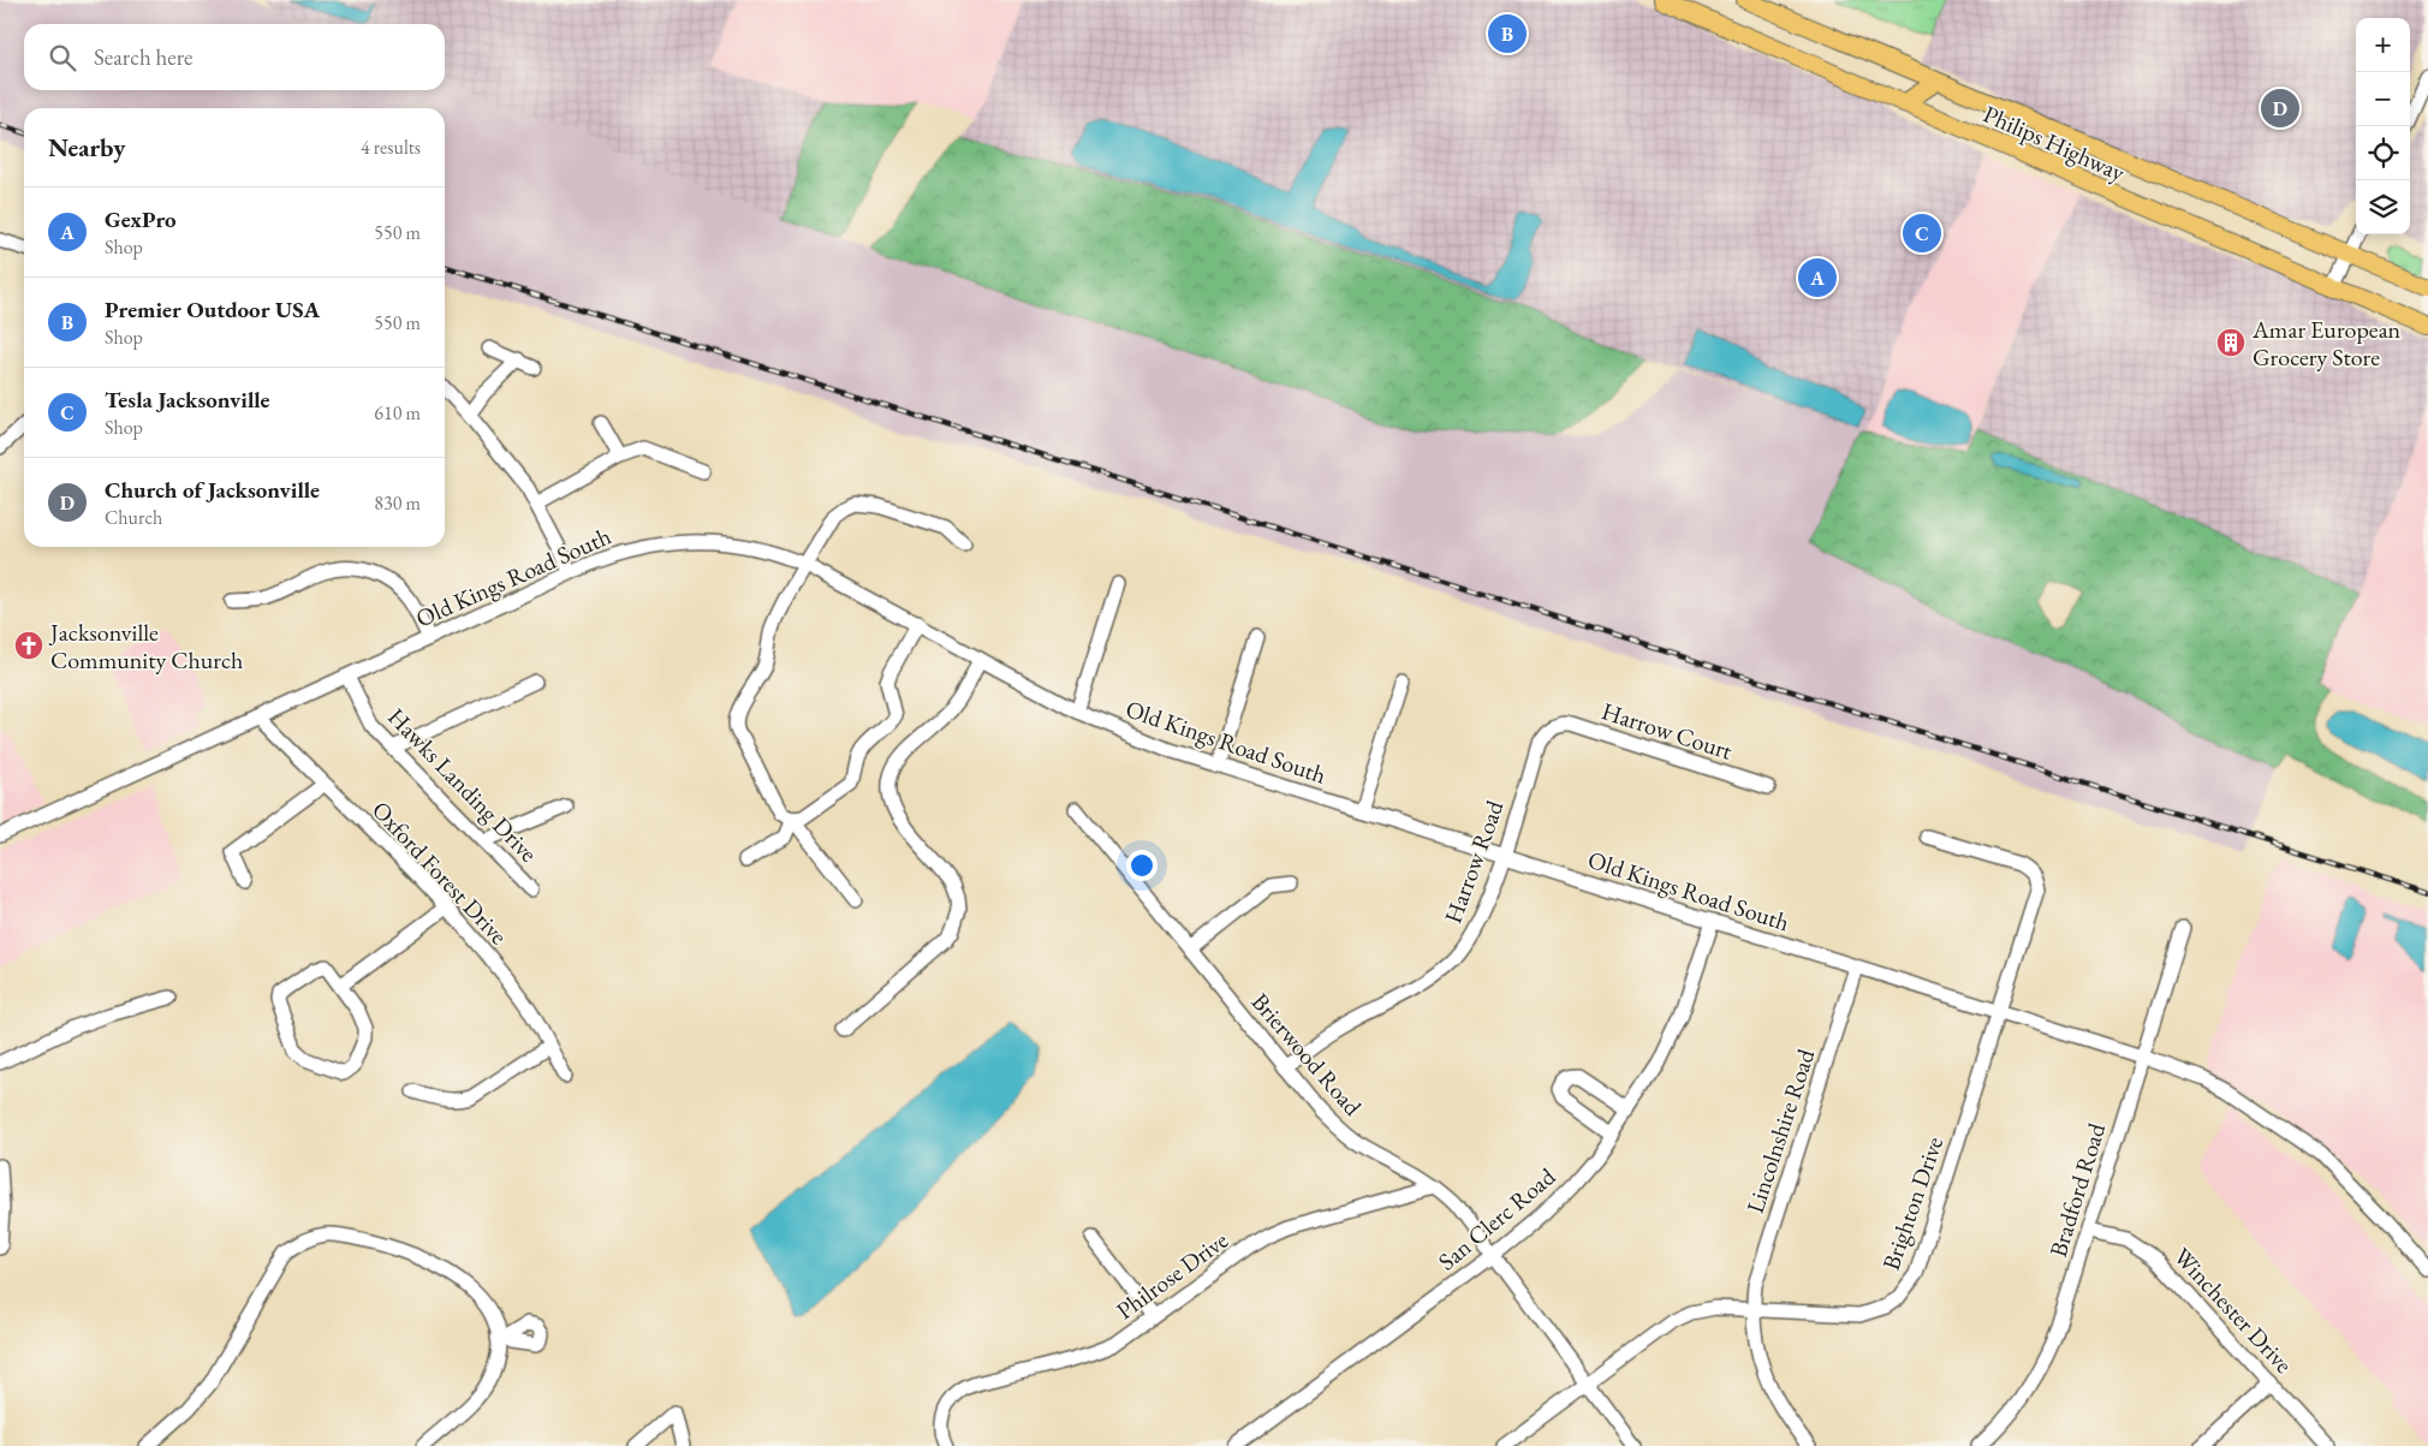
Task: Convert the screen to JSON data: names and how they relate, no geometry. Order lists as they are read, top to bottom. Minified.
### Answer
{"streets":{"main road":["Philips Highway"],"street":["Old Kings Road South","Harrow Court","Hawks Landing Drive","Harrow Road","Oxford Forest Drive","Brierwood Road","Lincolnshire Road","Bradford Road","Brighton Drive","San Clerc Road","Philrose Drive","Winchester Drive"]},"crossings":[["Old Kings Road South","Hawks Landing Drive"],["Old Kings Road South","Harrow Road"],["Old Kings Road South","Oxford Forest Drive"],["Old Kings Road South","Lincolnshire Road"],["Old Kings Road South","Bradford Road"],["Old Kings Road South","Brighton Drive"],["Old Kings Road South","San Clerc Road"],["Harrow Court","Harrow Road"],["Harrow Road","Brierwood Road"],["Brierwood Road","Brighton Drive"],["Brierwood Road","San Clerc Road"],["Brierwood Road","Philrose Drive"],["Lincolnshire Road","Brighton Drive"],["Bradford Road","Winchester Drive"]],"places":{"building":["Amar European Grocery Store"],"church":["Jacksonville Community Church"]},"page":{"pins":["B","D","C","A"],"map_buttons":["+","−"],"search":"Search here","heading":["Nearby","4 results"],"list":[{"mark":"A","name":"GexPro","note":"Shop","value":"550 m"},{"mark":"B","name":"Premier Outdoor USA","note":"Shop","value":"550 m"},{"mark":"C","name":"Tesla Jacksonville","note":"Shop","value":"610 m"},{"mark":"D","name":"Church of Jacksonville","note":"Church","value":"830 m"}]}}
